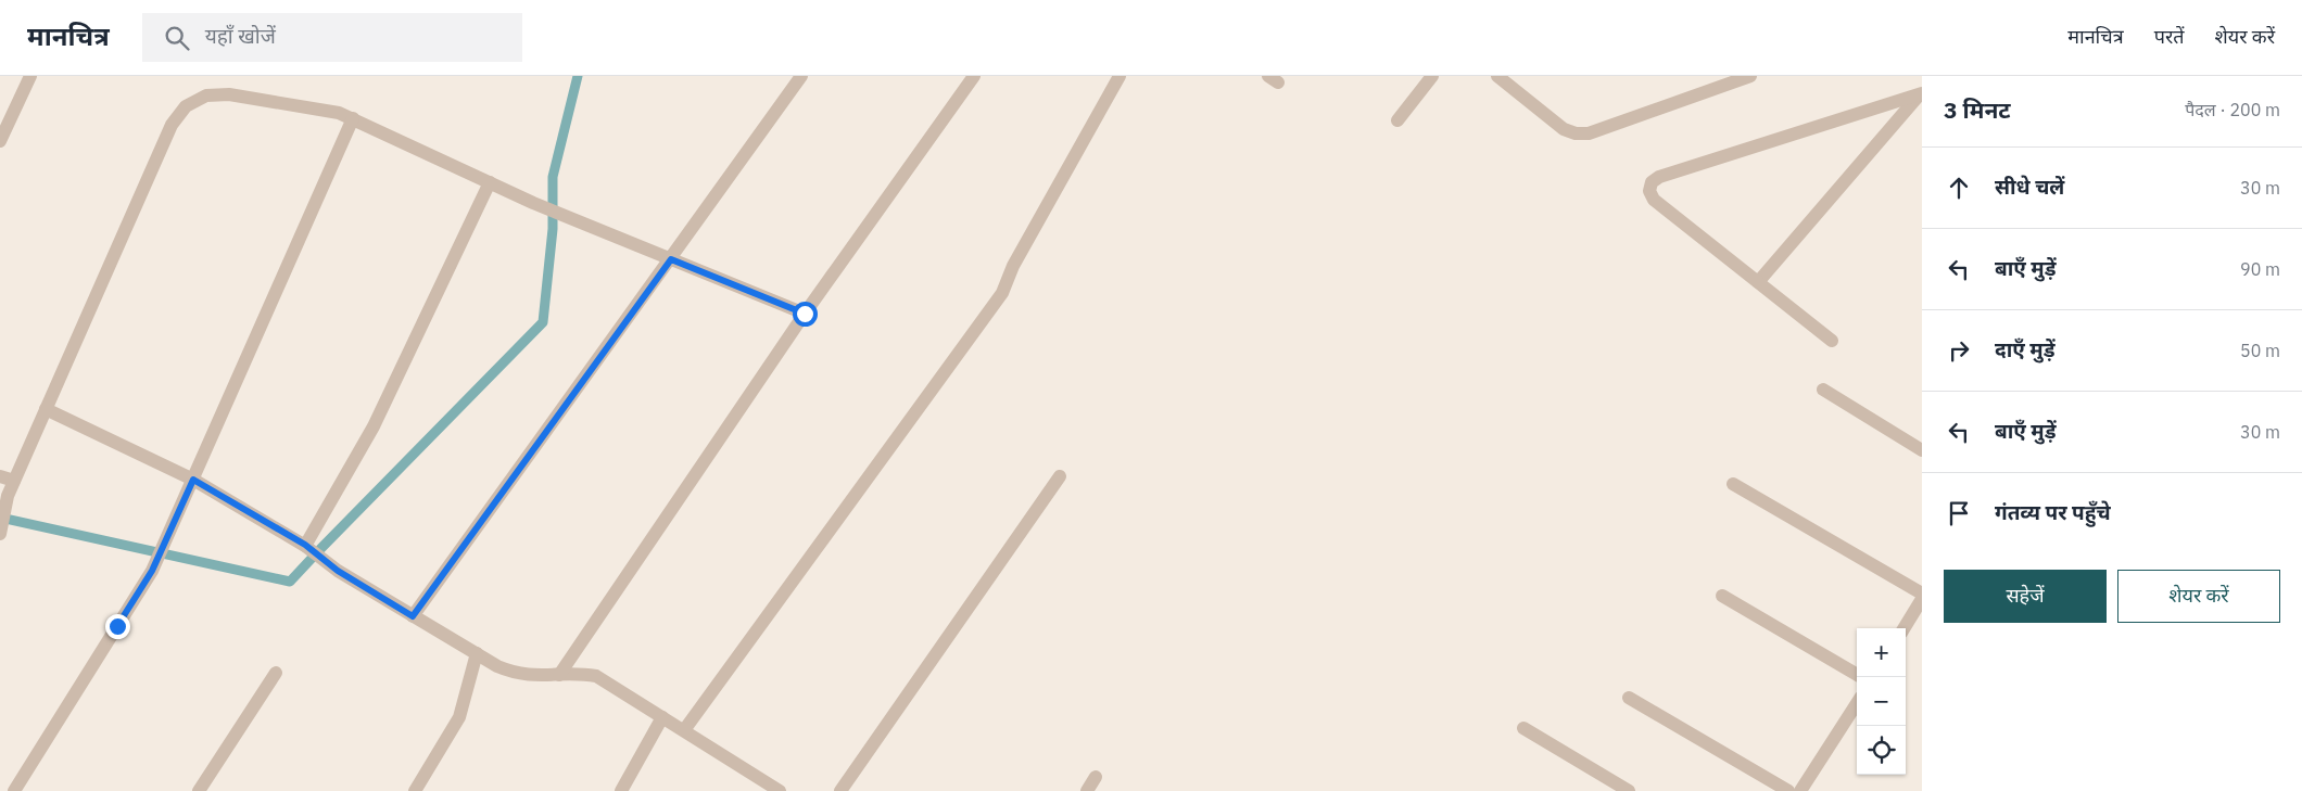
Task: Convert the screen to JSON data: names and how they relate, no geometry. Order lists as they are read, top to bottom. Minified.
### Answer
{"page":{"header":"मानचित्र","search":"यहाँ खोजें","nav":["मानचित्र","परतें","शेयर करें"],"heading":["3 मिनट","पैदल · 200 m"],"list":[["सीधे चलें","30 m"],["बाएँ मुड़ें","90 m"],["दाएँ मुड़ें","50 m"],["बाएँ मुड़ें","30 m"],"गंतव्य पर पहुँचे"],"buttons":["सहेजें","शेयर करें"],"map_buttons":["+","−"]}}
